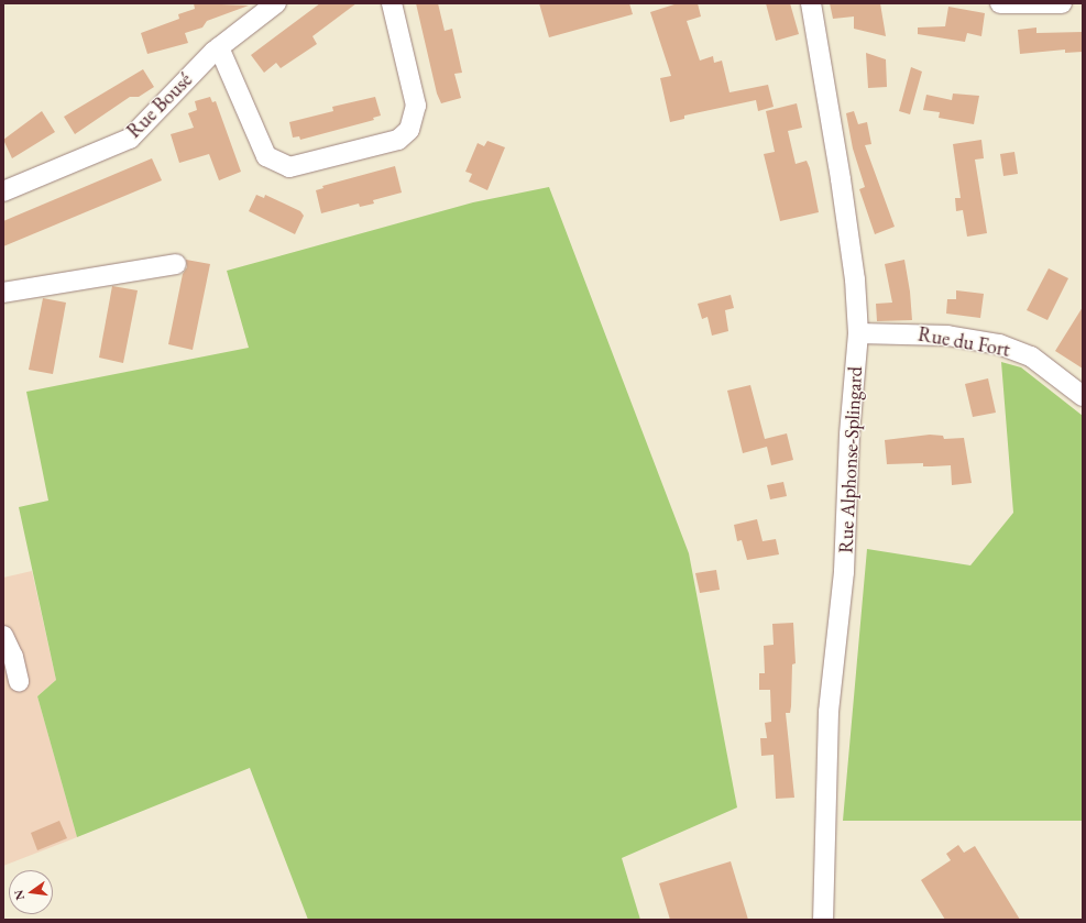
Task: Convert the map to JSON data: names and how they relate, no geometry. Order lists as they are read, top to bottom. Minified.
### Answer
{"streets":{"street":["Rue Bousé","Rue du Fort","Rue Alphonse-Splingard"]},"crossings":[["Rue du Fort","Rue Alphonse-Splingard"]],"north":"left"}
